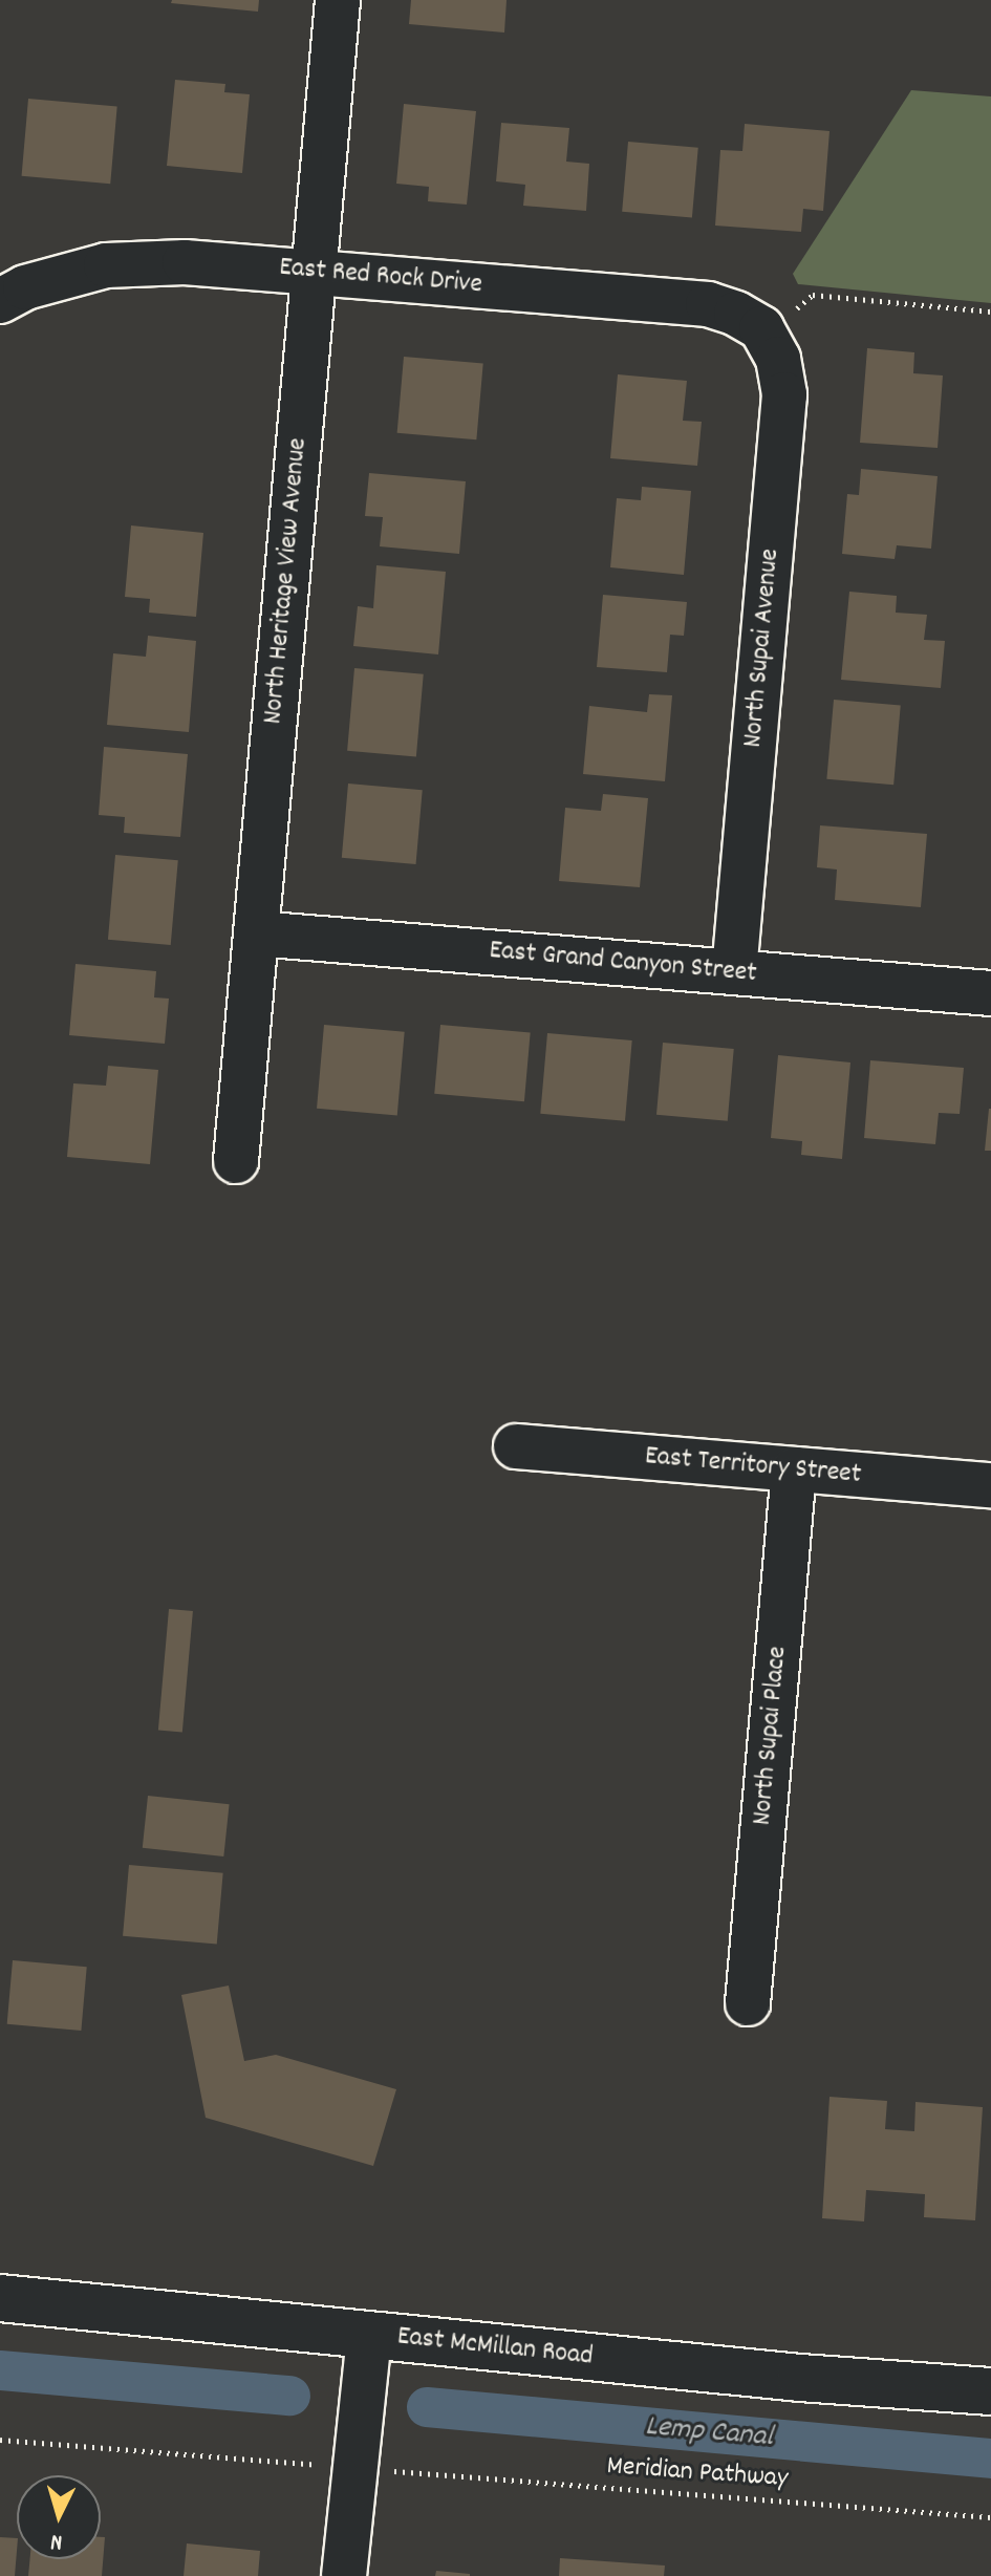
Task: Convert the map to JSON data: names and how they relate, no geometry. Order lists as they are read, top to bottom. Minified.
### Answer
{"streets":{"main road":["East McMillan Road"],"street":["East Red Rock Drive","North Heritage View Avenue","North Supai Avenue","East Grand Canyon Street","East Territory Street","North Supai Place"],"path":["Meridian Pathway"]},"crossings":[["East Red Rock Drive","North Heritage View Avenue"],["East Red Rock Drive","North Supai Avenue"],["North Heritage View Avenue","East Grand Canyon Street"],["North Supai Avenue","East Grand Canyon Street"],["East Territory Street","North Supai Place"]],"water":["Lemp Canal"],"north":"bottom"}
